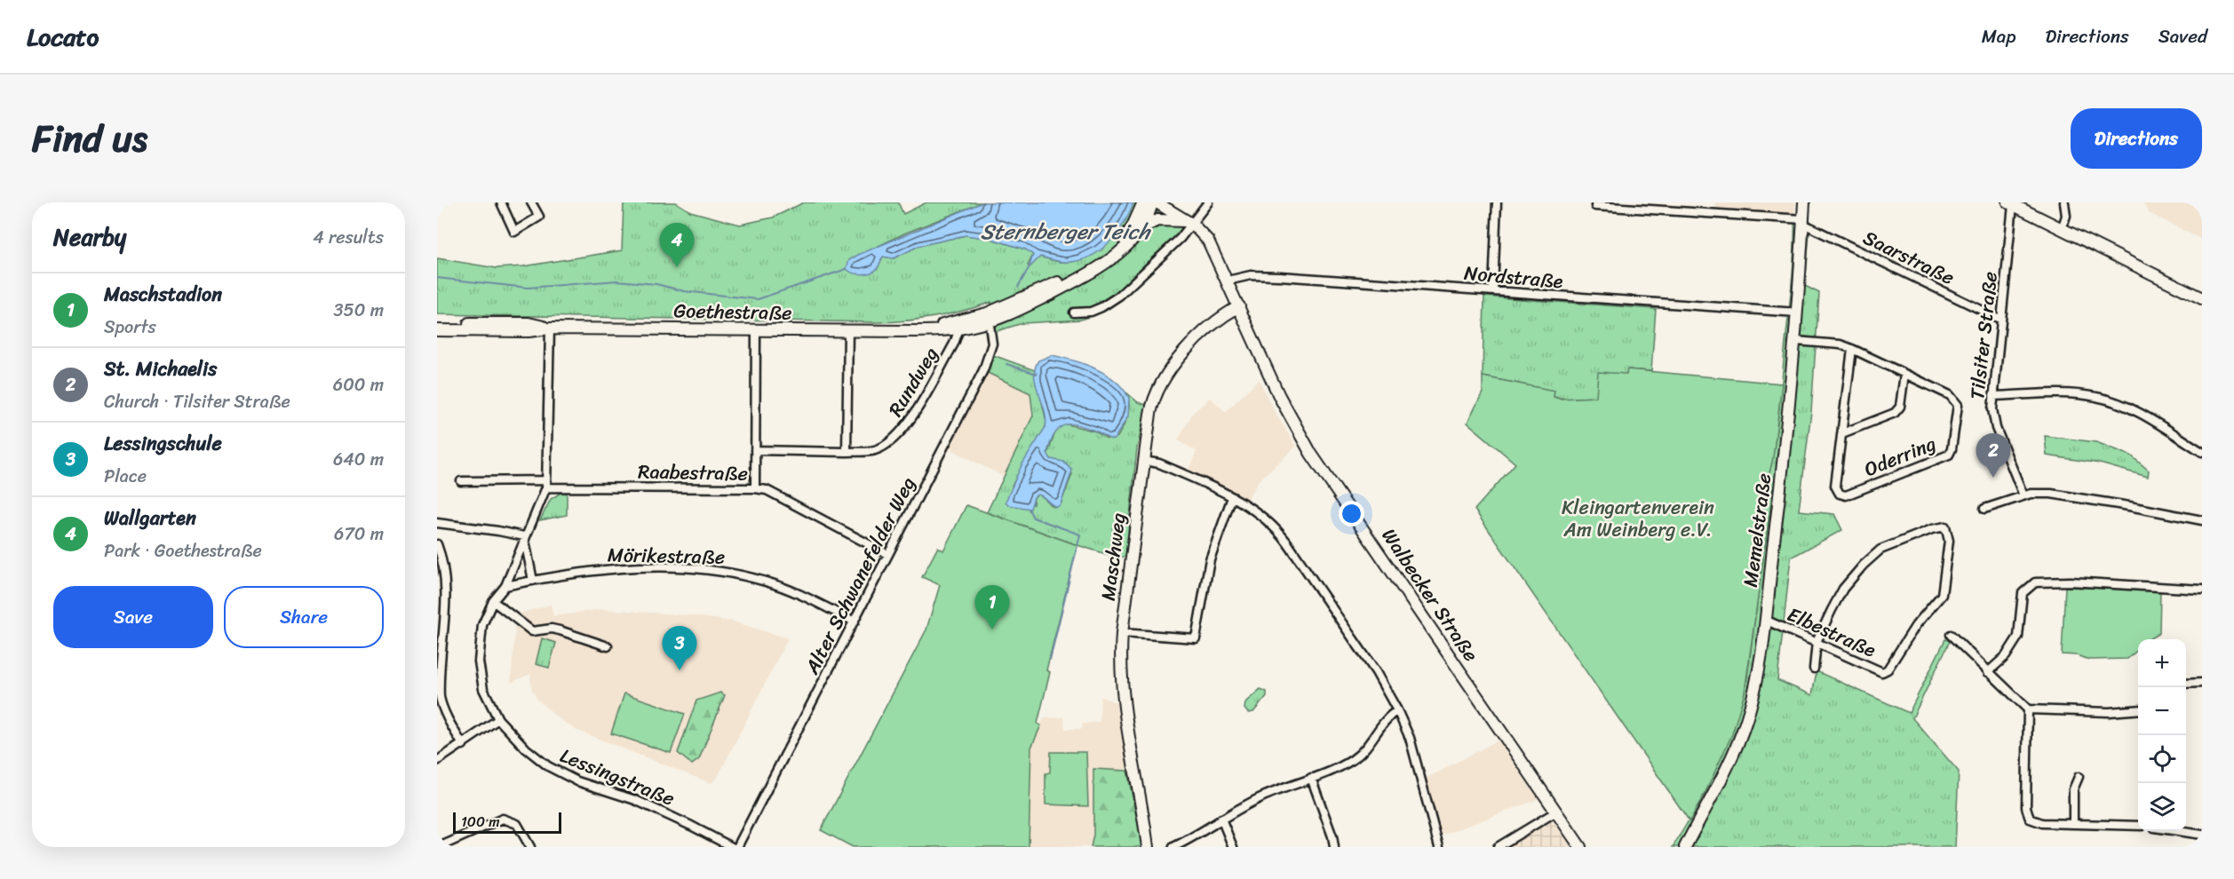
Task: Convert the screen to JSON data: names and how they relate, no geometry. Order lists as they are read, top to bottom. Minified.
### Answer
{"streets":{"main road":["Goethestraße","Memelstraße","Maschweg","Walbecker Straße"],"street":["Saarstraße","Nordstraße","Tilsiter Straße","Rundweg","Oderring","Raabestraße","Mörikestraße","Alter Schwanefelder Weg","Elbestraße","Lessingstraße"]},"crossings":[["Saarstraße","Tilsiter Straße"],["Saarstraße","Memelstraße"],["Nordstraße","Memelstraße"],["Nordstraße","Walbecker Straße"],["Goethestraße","Rundweg"],["Goethestraße","Alter Schwanefelder Weg"],["Oderring","Memelstraße"],["Raabestraße","Alter Schwanefelder Weg"],["Memelstraße","Elbestraße"],["Mörikestraße","Alter Schwanefelder Weg"],["Mörikestraße","Lessingstraße"],["Maschweg","Walbecker Straße"]],"water":["Sternberger Teich"],"parks":["Kleingartenverein Am Weinberg e.V."],"scale_bar":"100 m","page":{"header":"Locato","nav":["Map","Directions","Saved"],"title":"Find us","buttons":["Directions",["Save","Share"]],"heading":["Nearby","4 results"],"pins":["4","2","1","3"],"list":[{"mark":"1","name":"Maschstadion","note":"Sports","value":"350 m"},{"mark":"2","name":"St. Michaelis","note":"Church · Tilsiter Straße","value":"600 m"},{"mark":"3","name":"Lessingschule","note":"Place","value":"640 m"},{"mark":"4","name":"Wallgarten","note":"Park · Goethestraße","value":"670 m"}],"map_buttons":["+","−"],"scale":"100 m"}}
